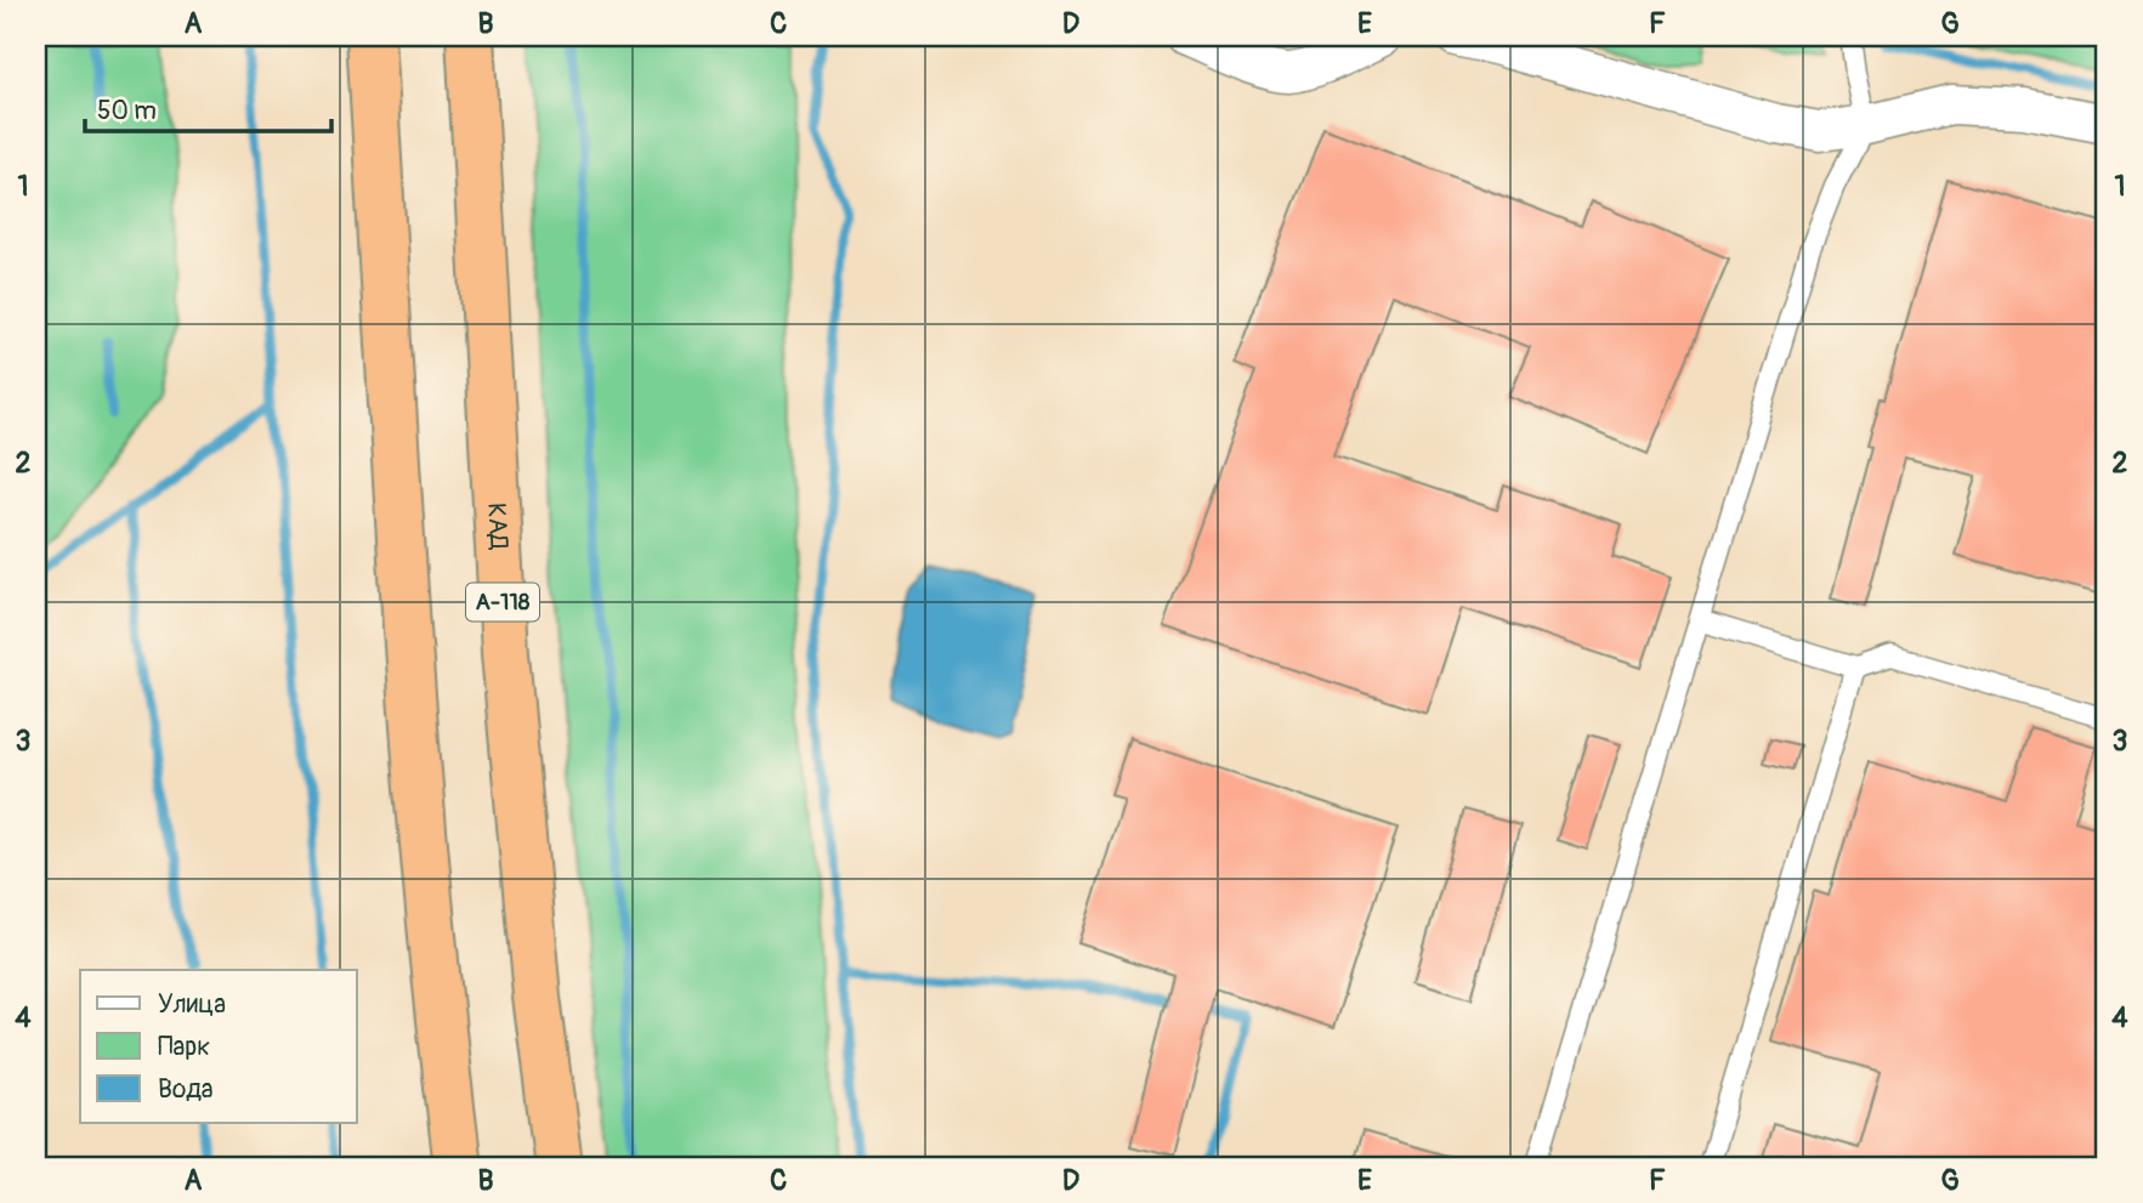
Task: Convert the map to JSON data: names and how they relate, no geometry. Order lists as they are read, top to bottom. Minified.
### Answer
{"streets":{"highway":["КАД","А-118"]},"legend":["Улица","Парк","Вода"],"scale_bar":"50 m","grid":{"columns":["A","B","C","D","E","F","G"],"rows":["1","2","3","4"]}}
